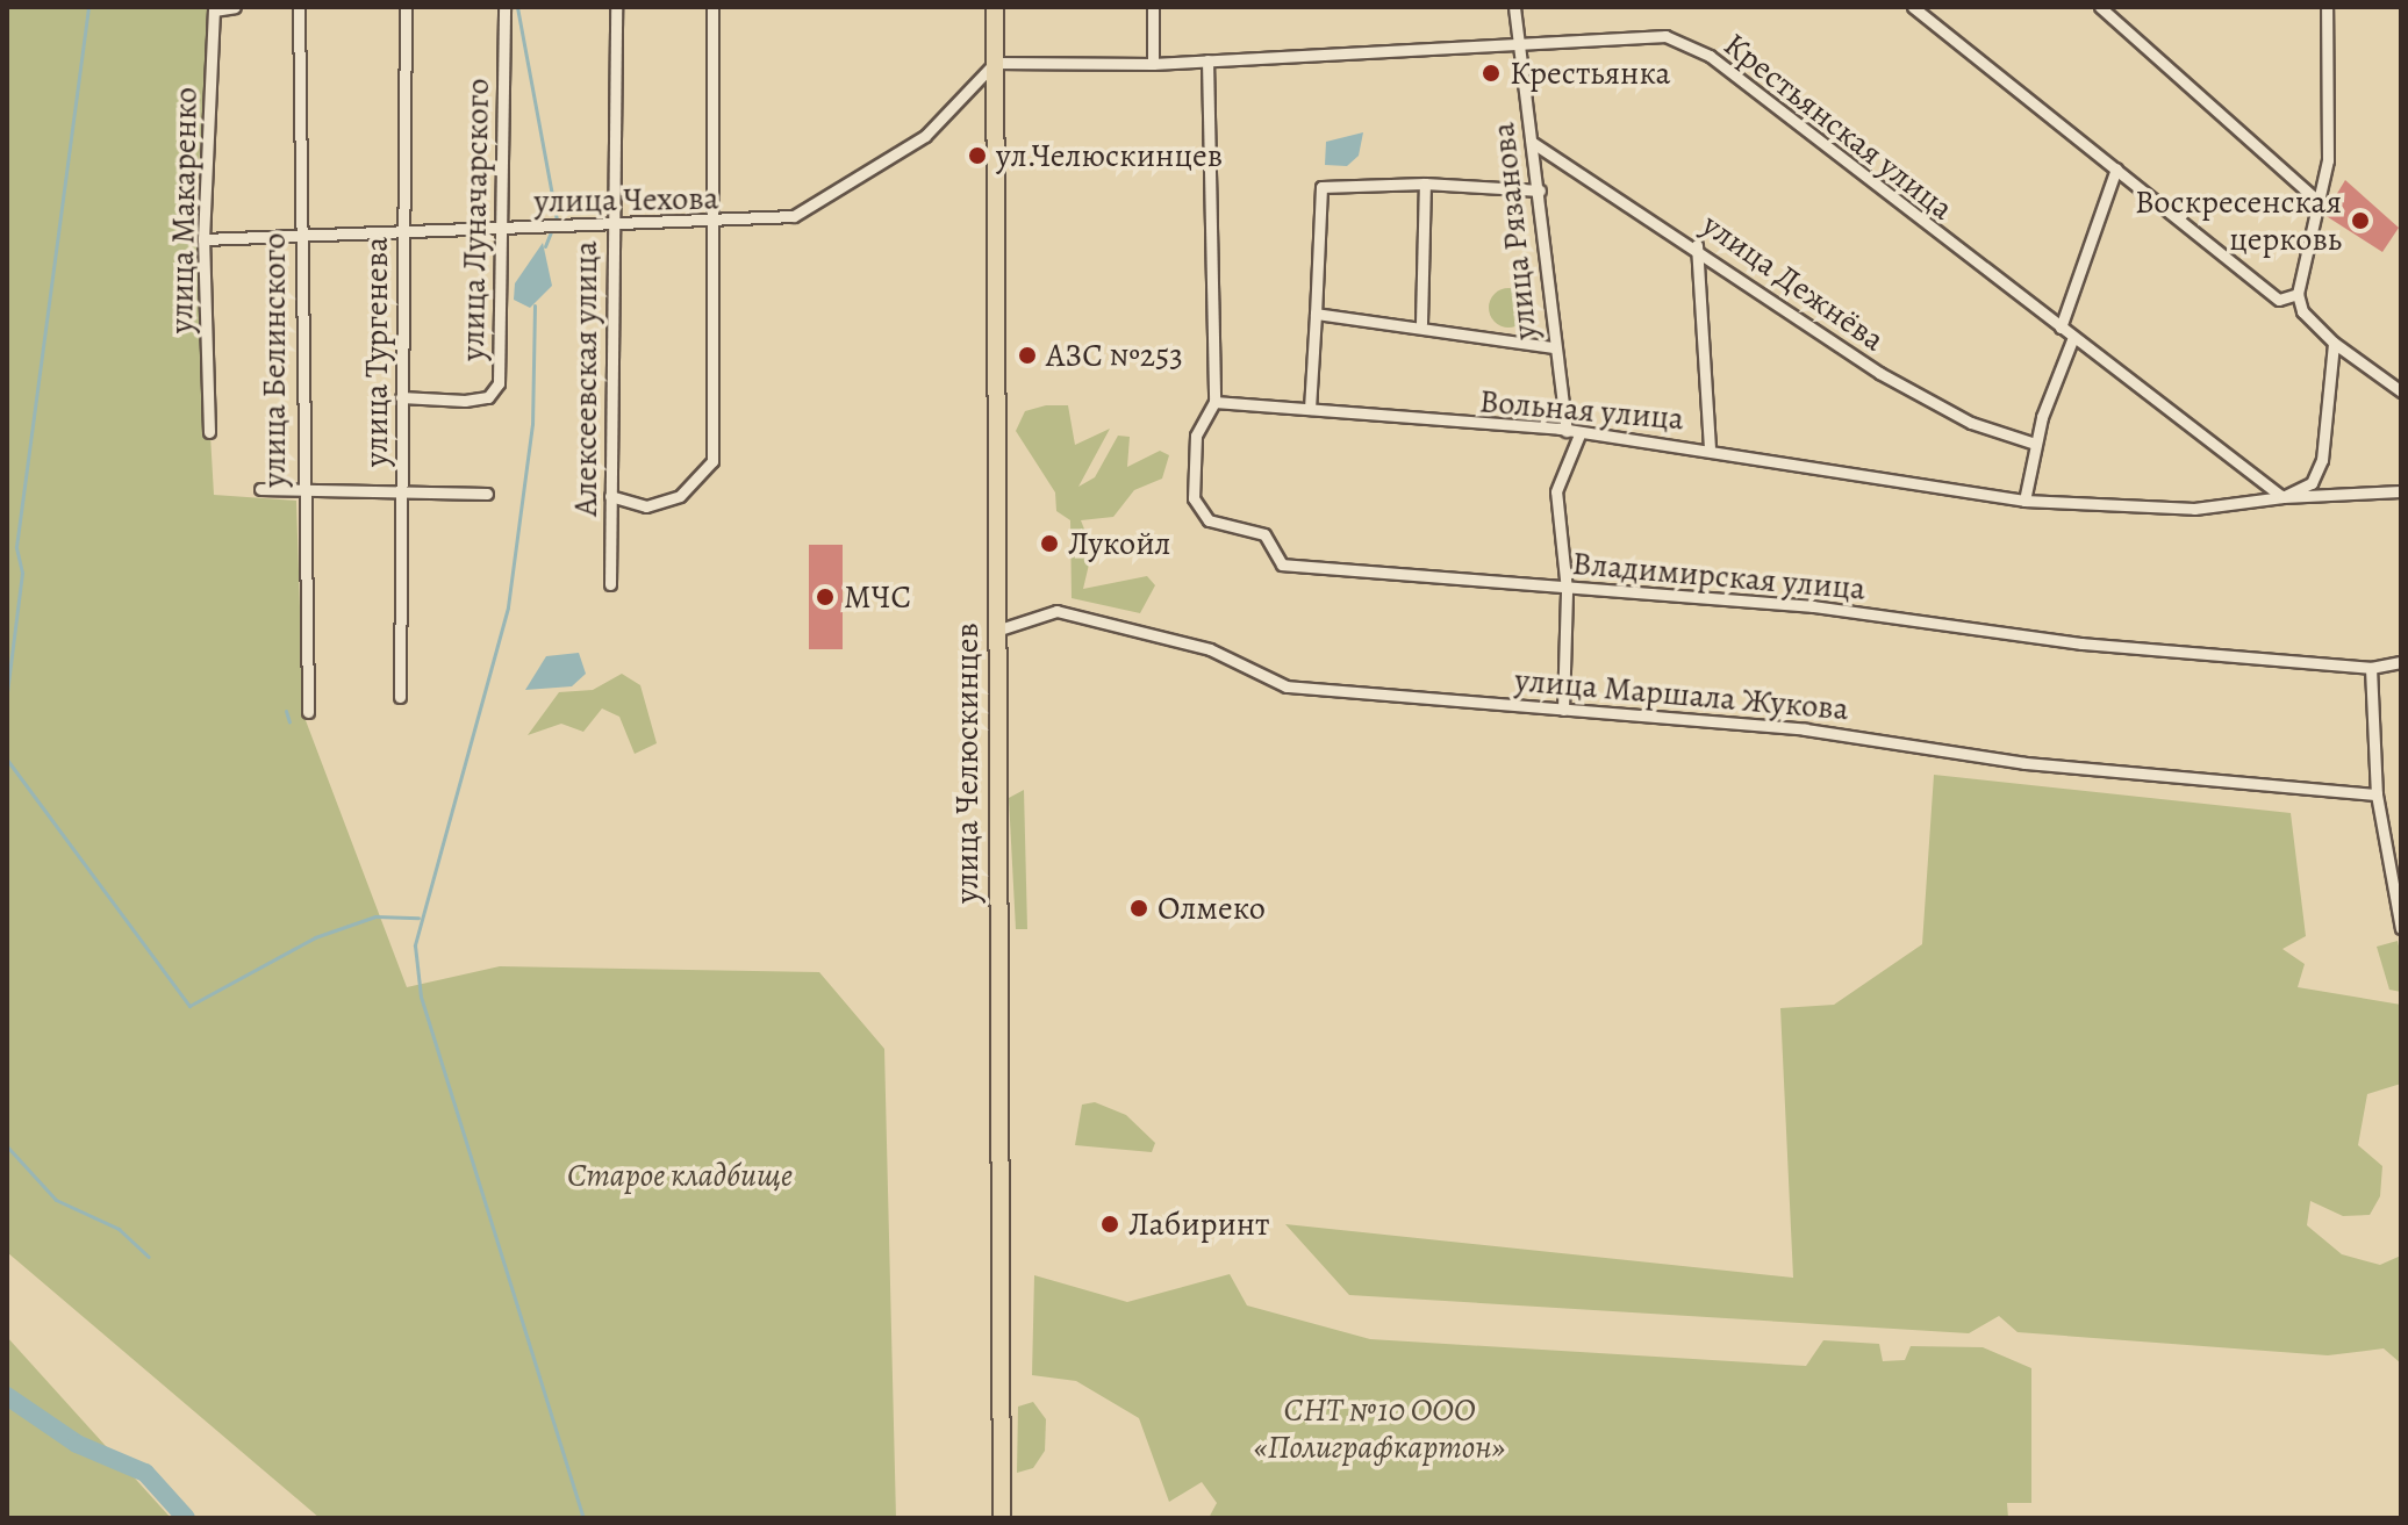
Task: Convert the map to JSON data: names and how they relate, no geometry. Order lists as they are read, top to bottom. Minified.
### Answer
{"streets":{"main road":["улица Челюскинцев"],"street":["Крестьянская улица","улица Чехова","улица Макаренко","улица Луначарского","улица Рязанова","улица Дежнёва","улица Тургенева","улица Белинского","Алексеевская улица","Вольная улица","Владимирская улица","улица Маршала Жукова"]},"crossings":[["Крестьянская улица","улица Чехова"],["Крестьянская улица","улица Рязанова"],["Крестьянская улица","Вольная улица"],["Крестьянская улица","улица Челюскинцев"],["улица Чехова","улица Макаренко"],["улица Чехова","улица Луначарского"],["улица Чехова","улица Тургенева"],["улица Чехова","улица Белинского"],["улица Чехова","Алексеевская улица"],["улица Чехова","улица Челюскинцев"],["улица Луначарского","улица Тургенева"],["улица Рязанова","улица Дежнёва"],["улица Рязанова","Вольная улица"],["Вольная улица","Владимирская улица"],["улица Маршала Жукова","улица Челюскинцев"]],"parks":["Старое кладбище","СНТ №10 ООО «Полиграфкартон»"],"places":["Крестьянка","ул.Челюскинцев","Воскресенская церковь","АЗС №253","Лукойл","МЧС","Олмеко","Лабиринт"]}
